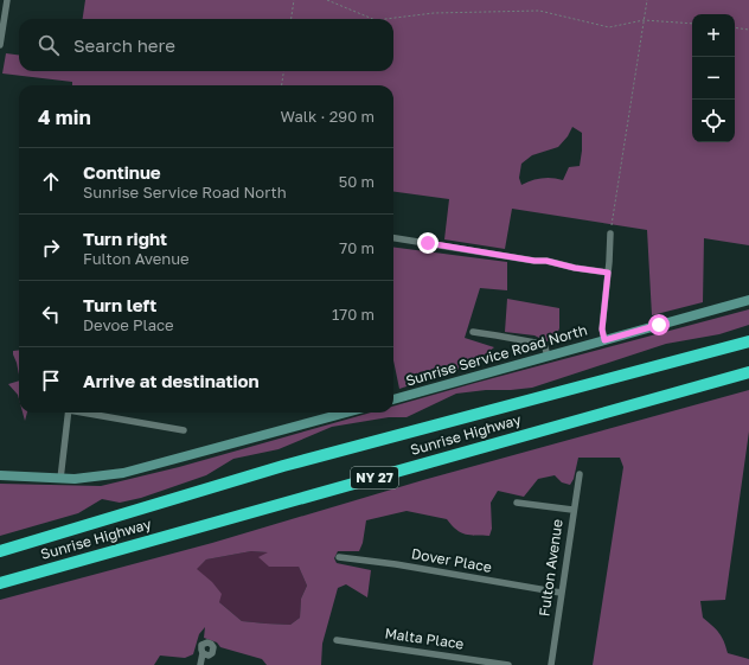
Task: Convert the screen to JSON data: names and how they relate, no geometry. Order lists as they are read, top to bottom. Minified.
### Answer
{"streets":{"highway":["Sunrise Highway","NY 27"],"street":["Sunrise Service Road North","Dover Place","Fulton Avenue","Malta Place"]},"crossings":[["Dover Place","Fulton Avenue"]],"page":{"map_buttons":["+","−"],"search":"Search here","heading":["4 min","Walk · 290 m"],"list":[["Continue","Sunrise Service Road North","50 m"],["Turn right","Fulton Avenue","70 m"],["Turn left","Devoe Place","170 m"],"Arrive at destination"]}}
